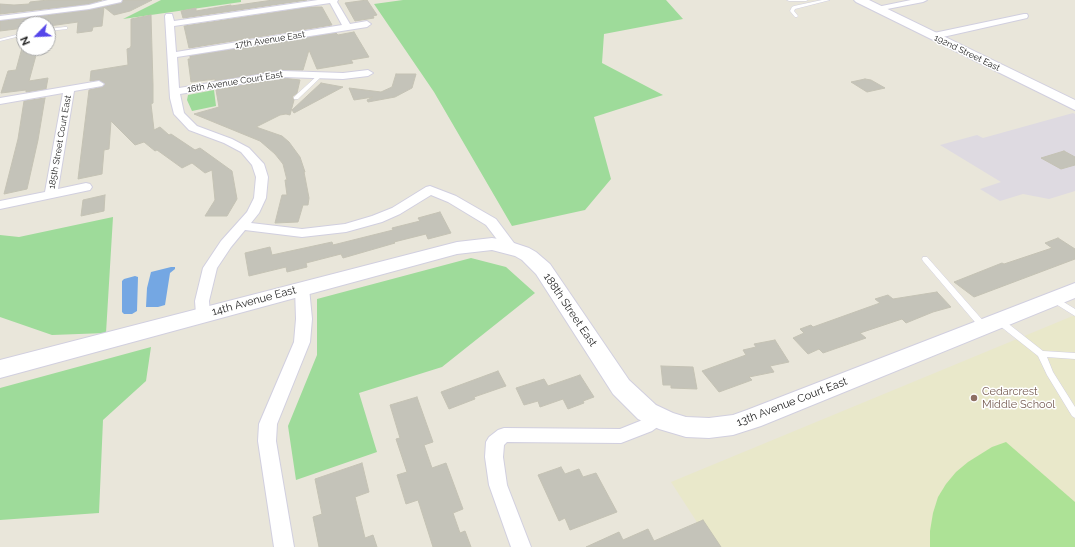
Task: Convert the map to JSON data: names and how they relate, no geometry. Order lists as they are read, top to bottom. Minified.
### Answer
{"streets":{"street":["17th Avenue East","192nd Street East","16th Avenue Court East","185th Street Court East","14th Avenue East","188th Street East","13th Avenue Court East"]},"crossings":[["14th Avenue East","188th Street East"],["188th Street East","13th Avenue Court East"]],"places":["Cedarcrest Middle School"],"north":"bottom left"}
